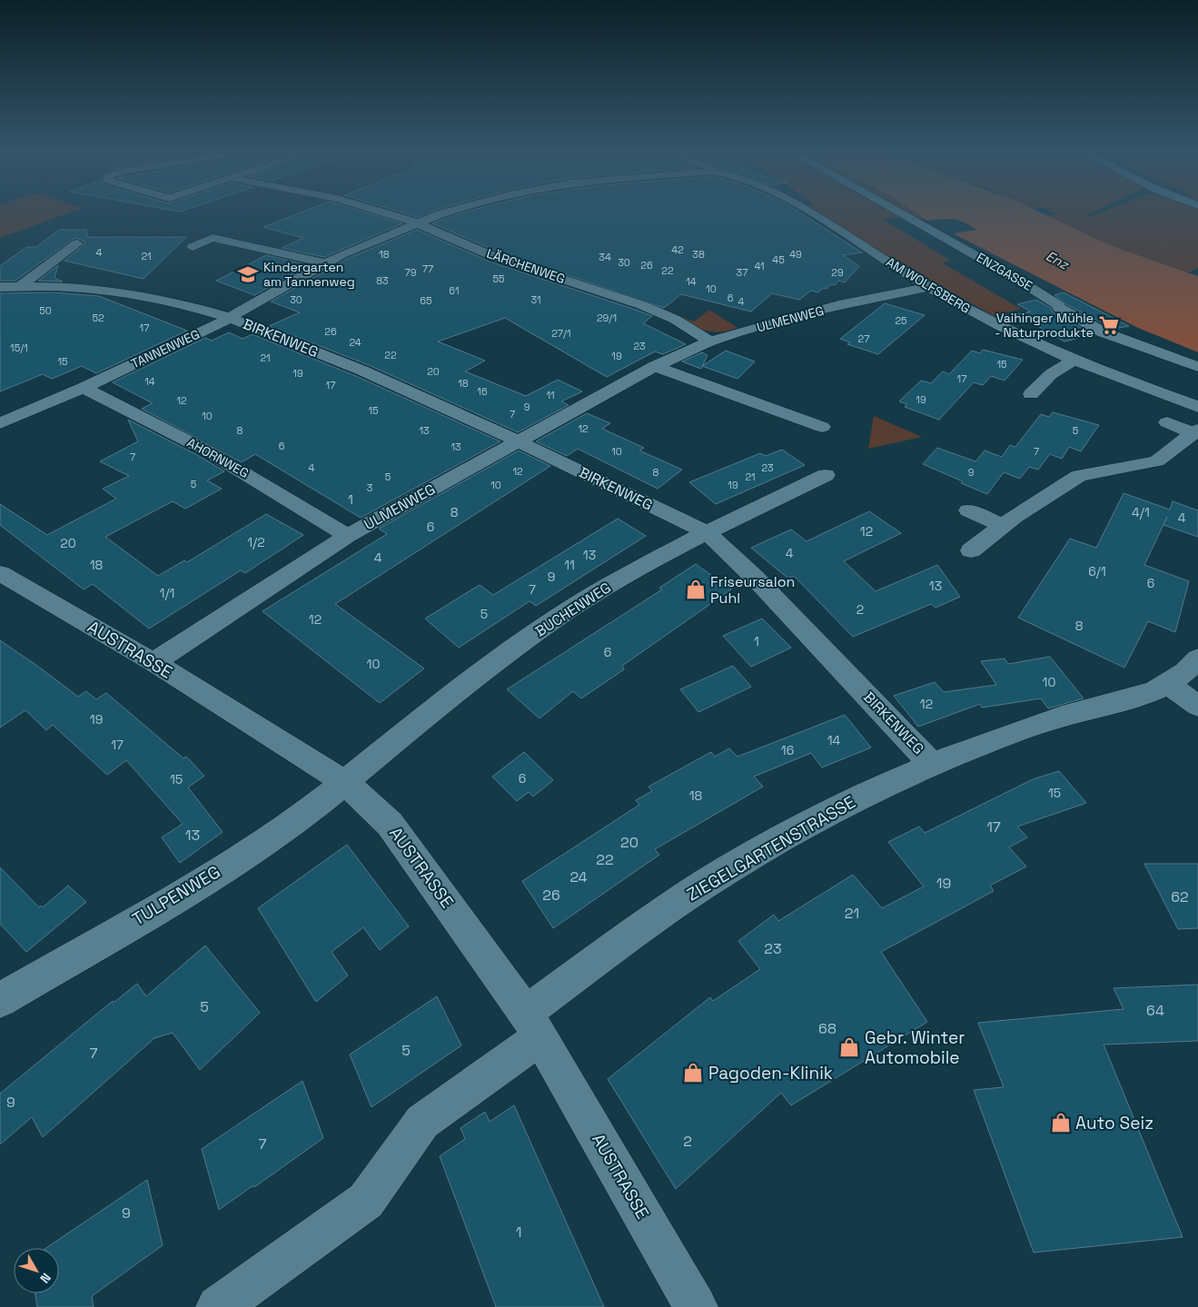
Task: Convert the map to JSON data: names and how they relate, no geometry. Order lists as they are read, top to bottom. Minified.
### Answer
{"streets":{"street":["LÄRCHENWEG","ENZGASSE","AM WOLFSBERG","ULMENWEG","BIRKENWEG","TANNENWEG","AHORNWEG","BUCHENWEG","AUSTRASSE","ZIEGELGARTENSTRASSE","TULPENWEG"]},"crossings":[["LÄRCHENWEG","ULMENWEG"],["LÄRCHENWEG","TANNENWEG"],["AM WOLFSBERG","ULMENWEG"],["ULMENWEG","BIRKENWEG"],["ULMENWEG","AHORNWEG"],["ULMENWEG","AUSTRASSE"],["BIRKENWEG","TANNENWEG"],["BIRKENWEG","BUCHENWEG"],["BIRKENWEG","ZIEGELGARTENSTRASSE"],["TANNENWEG","AHORNWEG"],["BUCHENWEG","AUSTRASSE"],["BUCHENWEG","TULPENWEG"],["AUSTRASSE","ZIEGELGARTENSTRASSE"],["AUSTRASSE","TULPENWEG"]],"water":["Enz"],"places":{"school or university":["Kindergarten am Tannenweg"],"supermarket":["Vaihinger Mühle - Naturprodukte"],"shop":["Friseursalon Puhl","Gebr. Winter Automobile","Pagoden-Klinik","Auto Seiz"]},"house_numbers":["42","4","18","38","49","21","34","45","30","26","41","77","22","79","37","29","55","83","14","10","61","6","30","31","65","4","50","52","29/1","25","17","26","27/1","27","24","23","15/1","22","19","21","15","15","20","19","17","14","18","17","16","11","19","12","9","15","7","10","12","8","13","5","6","13","10","7","7","4","23","12","8","9","5","21","5","10","19","3","1","8","4/1","4","6","12","1/2","20","4","13","4","18","11","6/1","9","6","13","7","1/1","2","5","12","8","1","6","10","10","12","19","14","17","16","6","15","15","18","17","13","20","22","24","19","26","62","21","23","5","64","68","5","7","9","2","7","9","1"],"north":"bottom right"}
